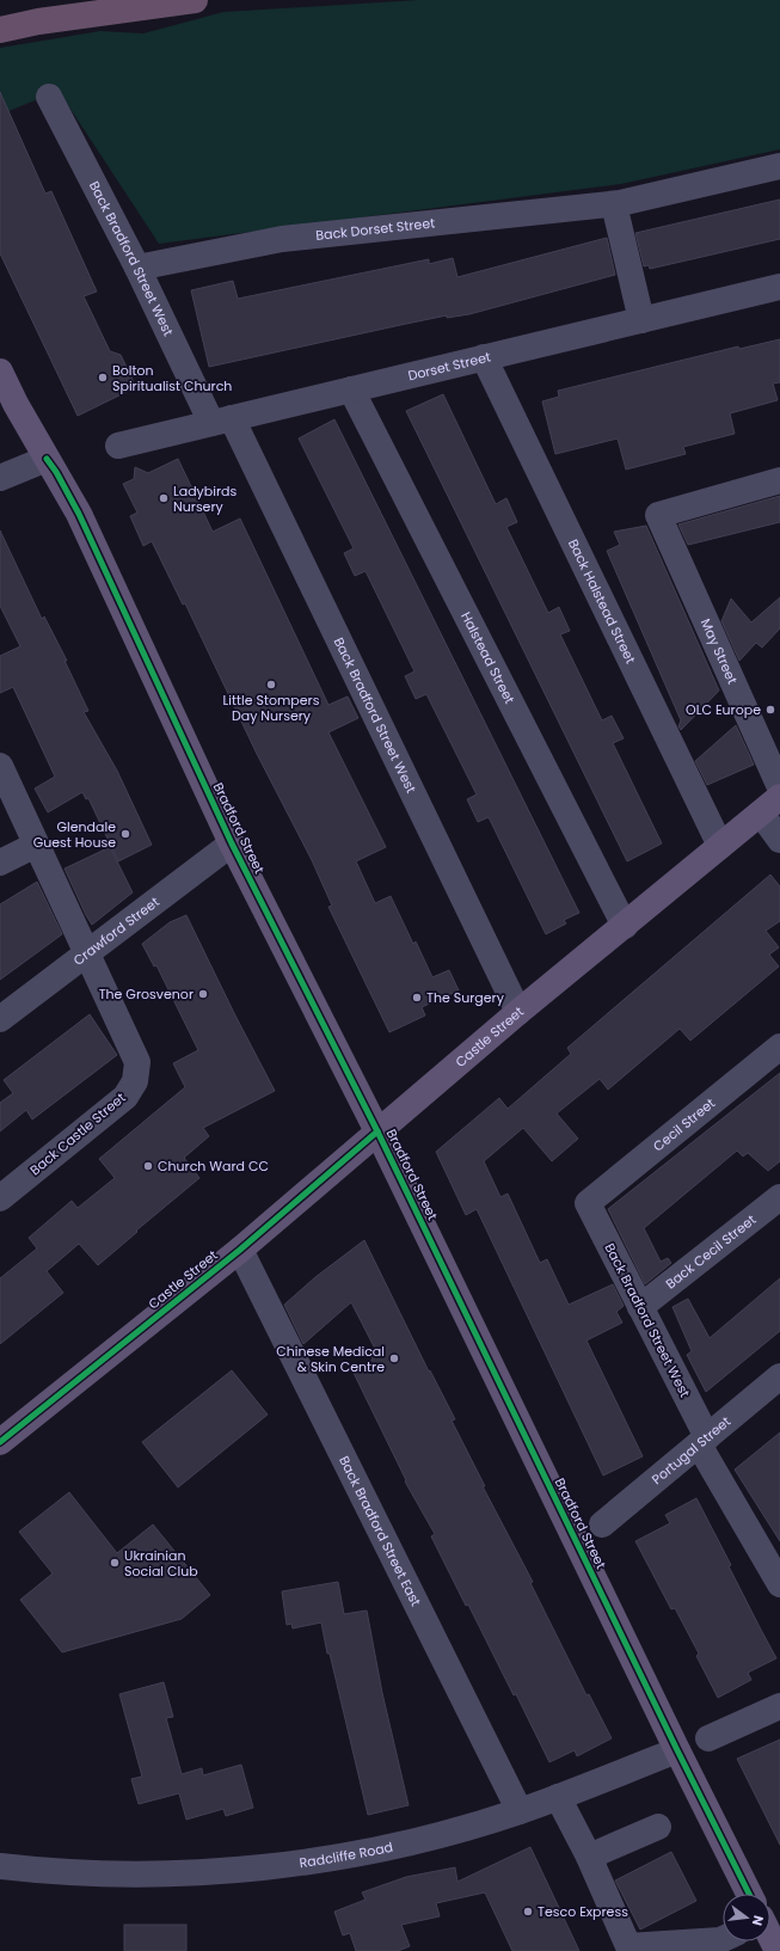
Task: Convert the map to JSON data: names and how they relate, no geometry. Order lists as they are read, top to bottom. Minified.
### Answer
{"streets":{"main road":["Bradford Street","Castle Street"],"street":["Back Dorset Street","Back Bradford Street West","Dorset Street","Back Halstead Street","May Street","Halstead Street","Crawford Street","Cecil Street","Back Castle Street","Back Cecil Street","Portugal Street","Back Bradford Street East","Radcliffe Road"]},"crossings":[["Back Dorset Street","Back Bradford Street West"],["Back Bradford Street West","Dorset Street"],["Back Bradford Street West","Castle Street"],["Back Bradford Street West","Cecil Street"],["Back Bradford Street West","Back Cecil Street"],["Back Bradford Street West","Portugal Street"],["Dorset Street","Back Halstead Street"],["Dorset Street","Halstead Street"],["Back Halstead Street","Castle Street"],["Halstead Street","Castle Street"],["Bradford Street","Crawford Street"],["Bradford Street","Castle Street"],["Bradford Street","Radcliffe Road"],["Crawford Street","Back Castle Street"],["Castle Street","Back Bradford Street East"],["Back Bradford Street East","Radcliffe Road"]],"places":["Bolton Spiritualist Church","Ladybirds Nursery","Little Stompers Day Nursery","OLC Europe","Glendale Guest House","The Grosvenor","The Surgery","Church Ward CC","Chinese Medical & Skin Centre","Ukrainian Social Club","Tesco Express"],"north":"right"}
